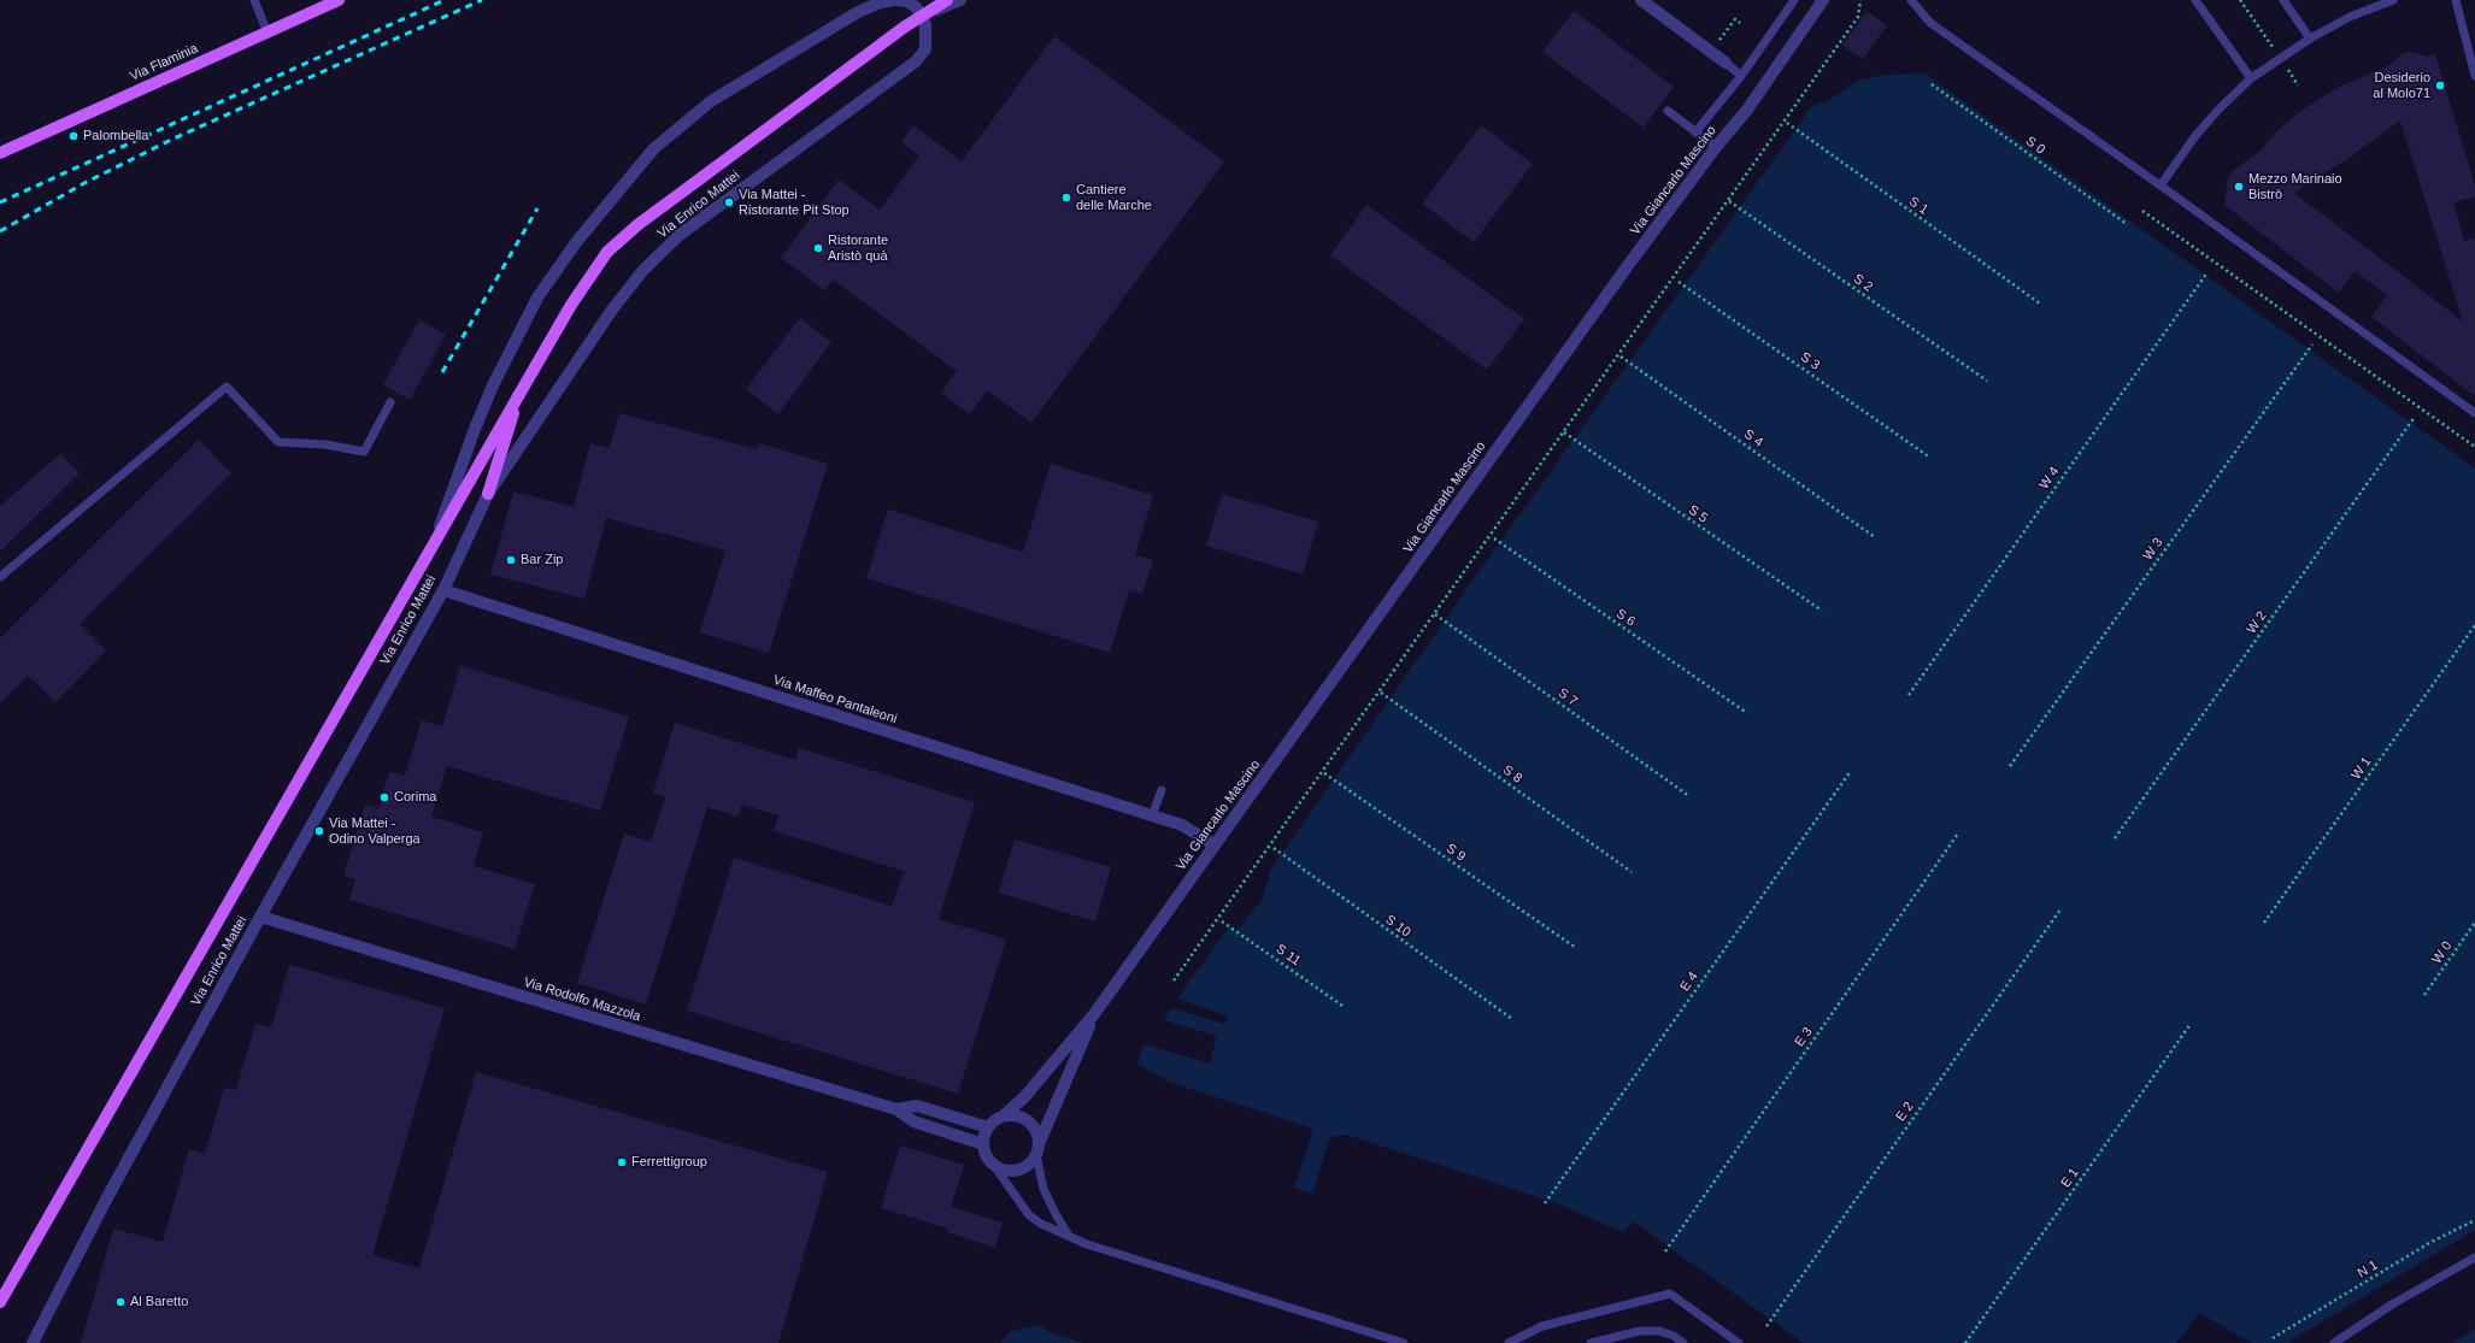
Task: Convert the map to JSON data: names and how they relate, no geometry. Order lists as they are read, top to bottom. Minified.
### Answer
{"streets":{"main road":["Via Flaminia","Via Enrico Mattei"],"street":["Via Giancarlo Mascino","Via Maffeo Pantaleoni","Via Rodolfo Mazzola"],"path":["S 0","S 1","S 2","S 3","S 4","W 4","S 5","W 3","S 6","W 2","S 7","W 1","S 8","S 9","S 10","W 0","S 11","E 4","E 3","E 2","E 1","N 1"]},"crossings":[["Via Giancarlo Mascino","Via Maffeo Pantaleoni"],["Via Giancarlo Mascino","Via Rodolfo Mazzola"],["Via Enrico Mattei","Via Maffeo Pantaleoni"],["Via Enrico Mattei","Via Rodolfo Mazzola"]],"places":["Desiderio al Molo71","Palombella","Mezzo Marinaio Bistrò","Cantiere delle Marche","Via Mattei - Ristorante Pit Stop","Ristorante Aristò quà","Bar Zip","Corima","Via Mattei - Odino Valperga","Ferrettigroup","Al Baretto"]}
